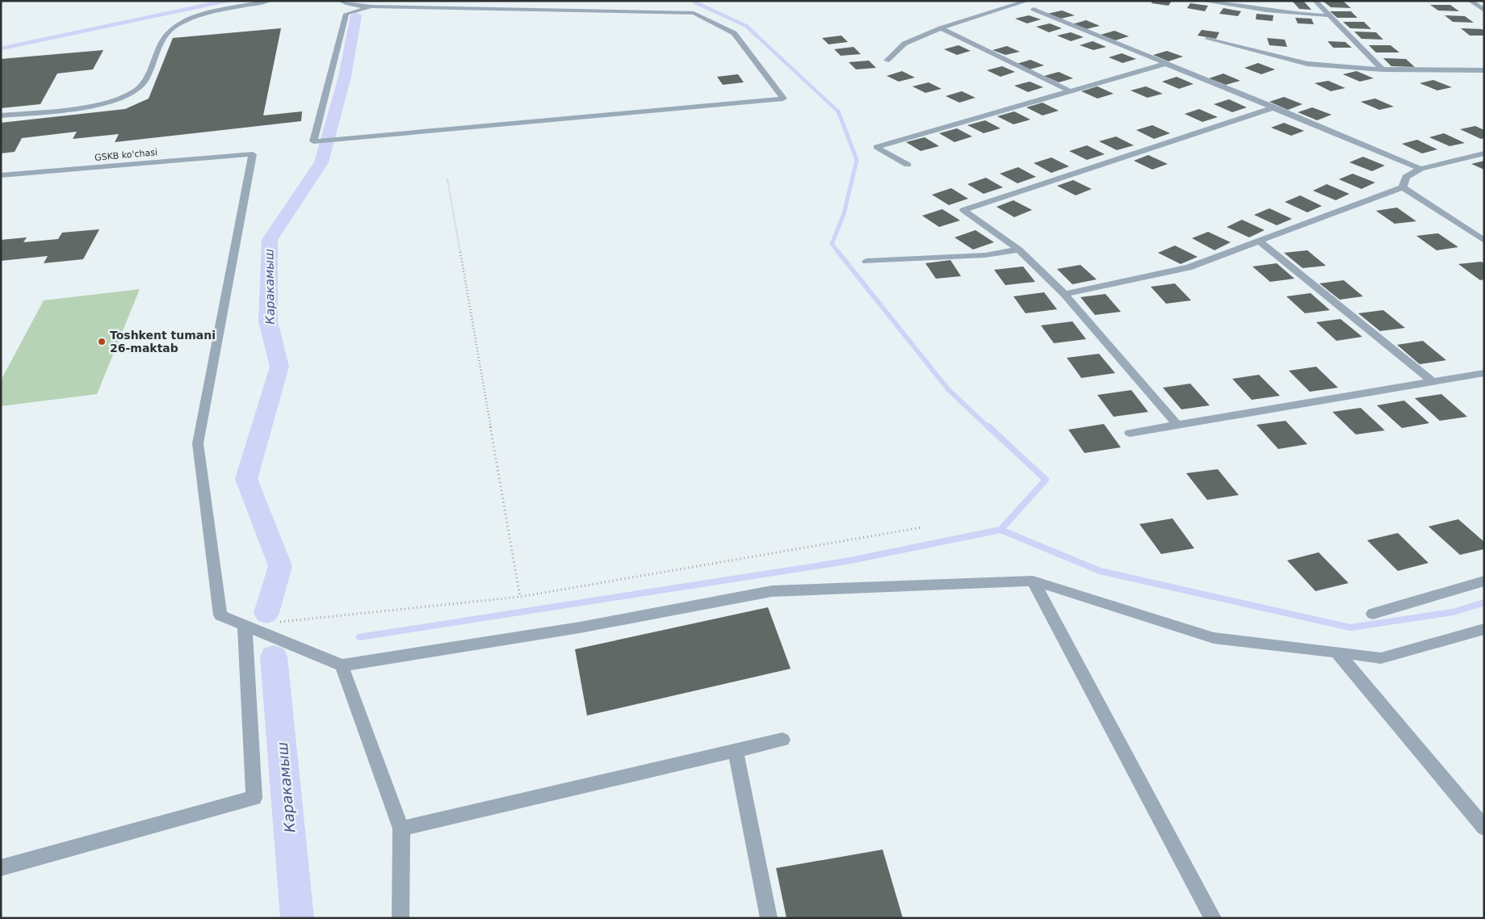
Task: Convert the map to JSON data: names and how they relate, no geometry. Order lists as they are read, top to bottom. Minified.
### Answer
{"streets":{"street":["GSKB ko'chasi"]},"water":["Каракамыш"],"places":["Toshkent tumani 26-maktab"]}
